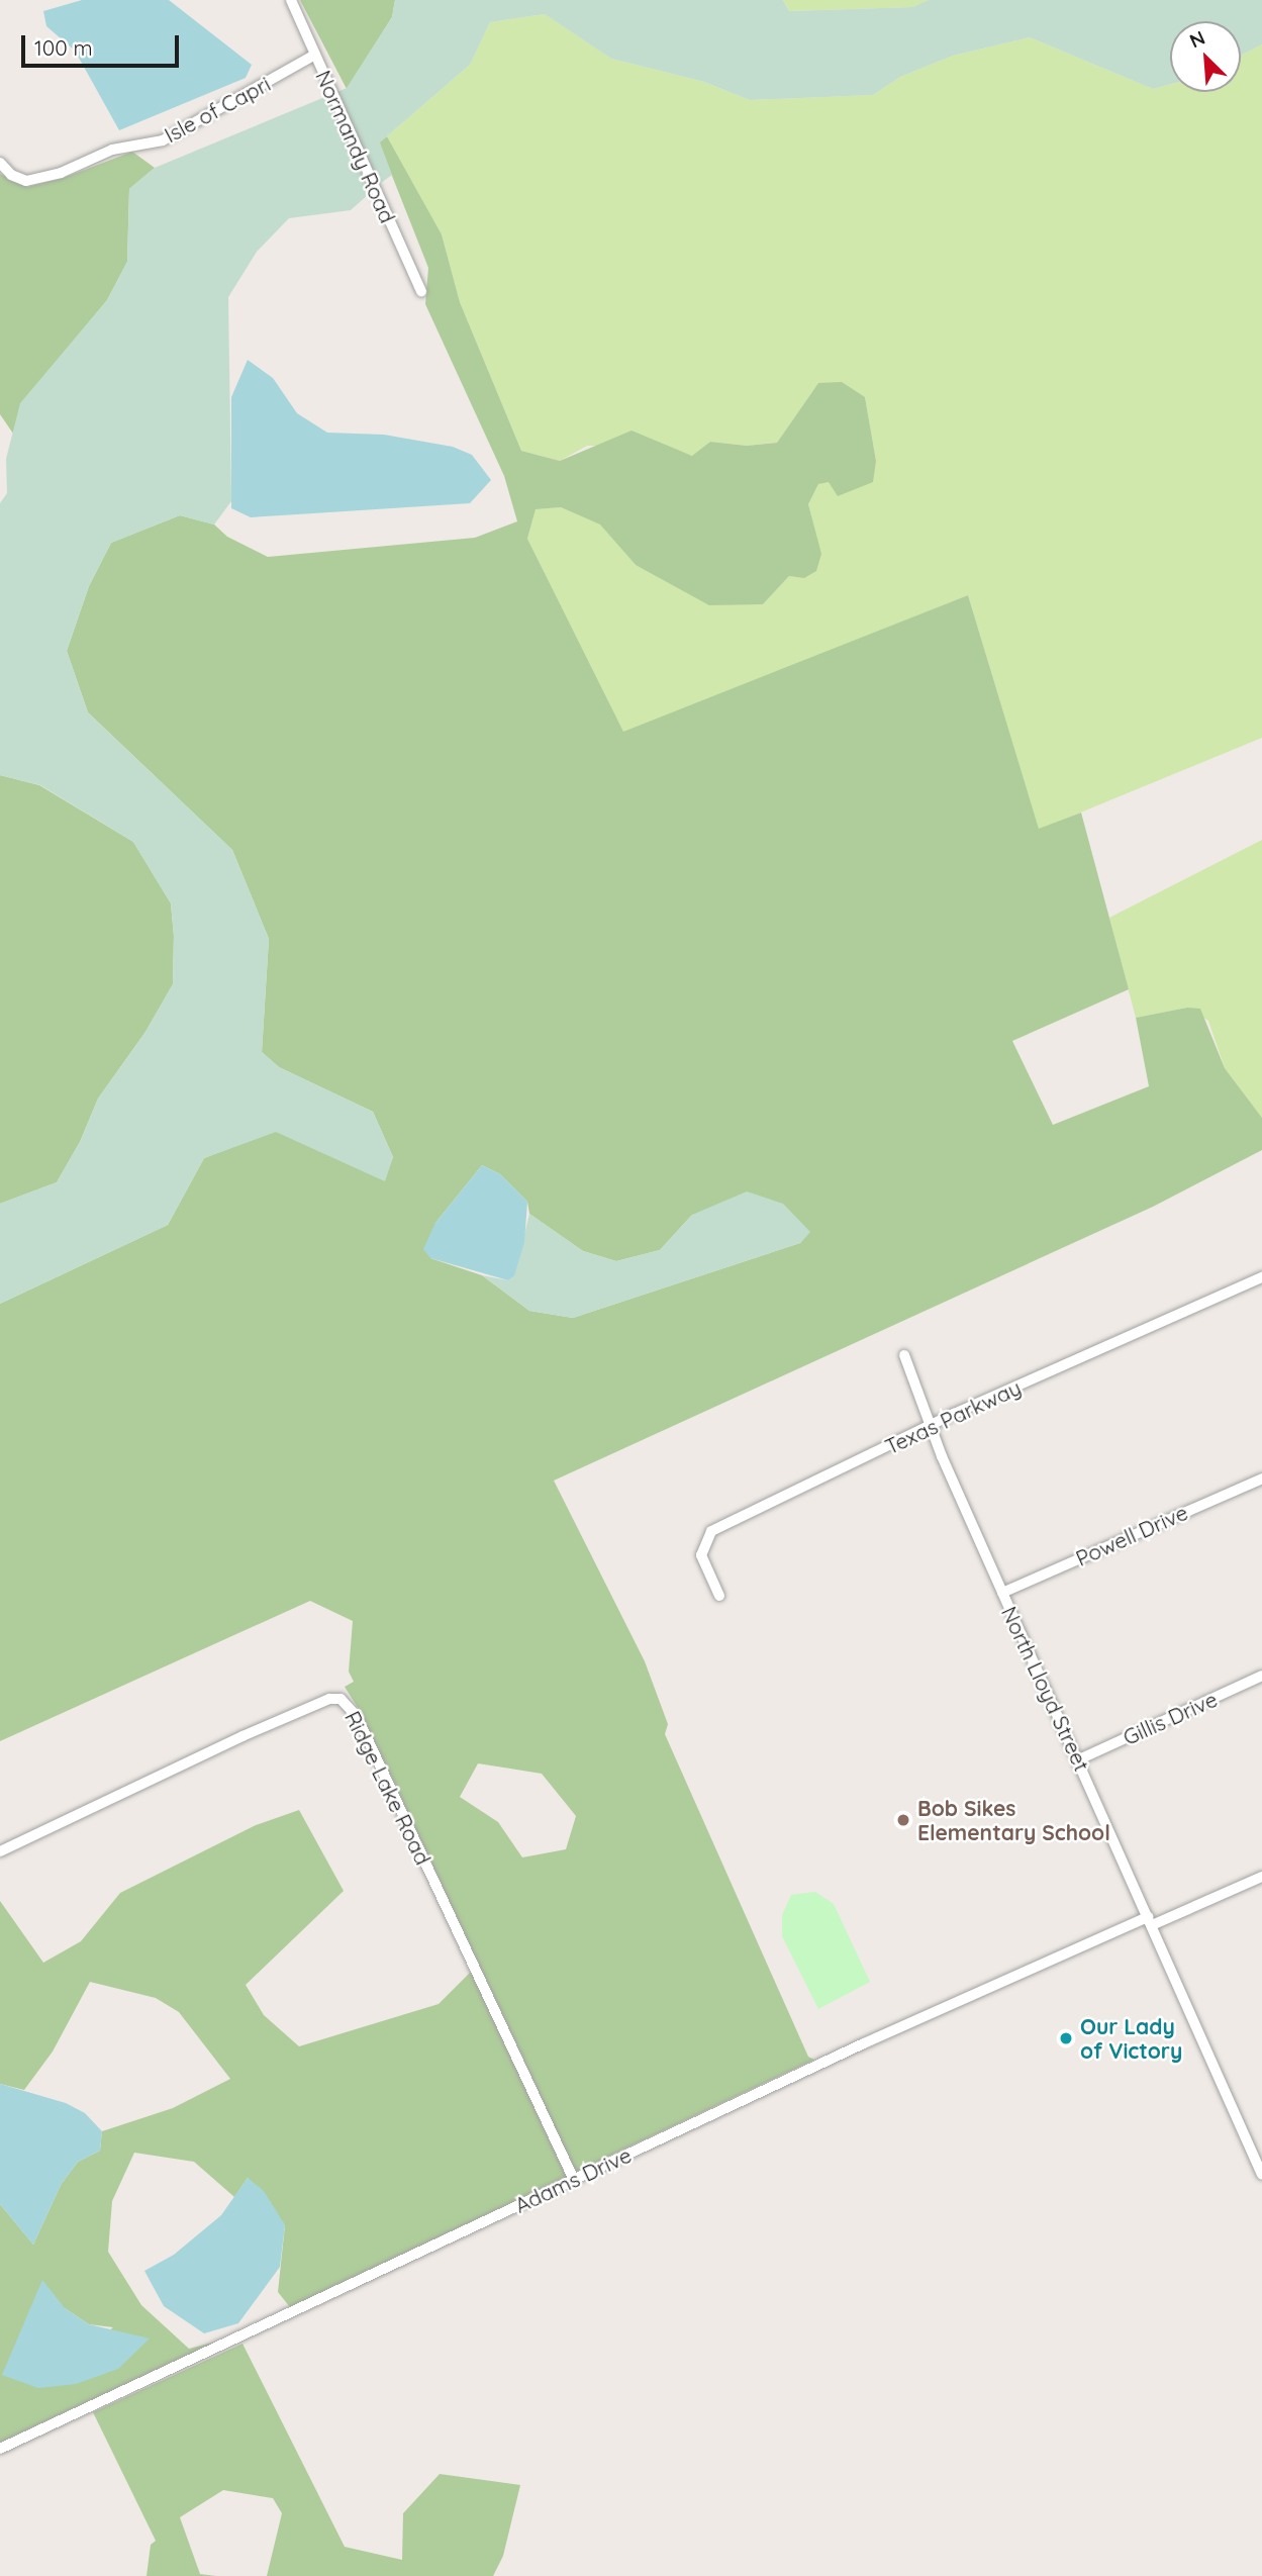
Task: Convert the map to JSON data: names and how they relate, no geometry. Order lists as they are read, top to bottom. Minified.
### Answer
{"streets":{"street":["Isle of Capri","Normandy Road","Texas Parkway","Powell Drive","North Lloyd Street","Gillis Drive","Ridge Lake Road","Adams Drive"]},"crossings":[["Isle of Capri","Normandy Road"],["Texas Parkway","North Lloyd Street"],["Powell Drive","North Lloyd Street"],["North Lloyd Street","Gillis Drive"],["North Lloyd Street","Adams Drive"],["Ridge Lake Road","Adams Drive"]],"places":["Bob Sikes Elementary School","Our Lady of Victory"],"scale_bar":"100 m","north":"top left"}
